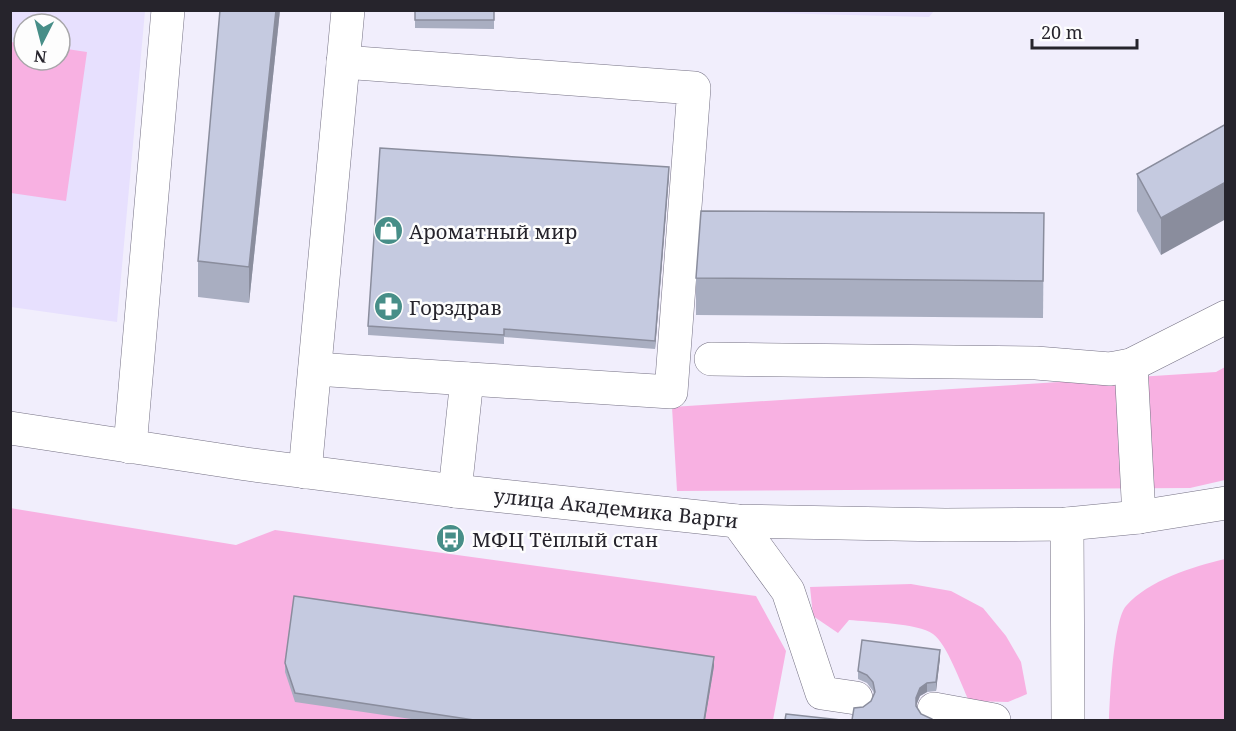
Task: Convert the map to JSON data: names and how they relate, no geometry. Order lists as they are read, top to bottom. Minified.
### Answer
{"streets":{"street":["улица Академика Варги"]},"places":{"shop":["Ароматный мир"],"pharmacy":["Горздрав"],"bus stop":["МФЦ Тёплый стан"]},"scale_bar":"20 m","north":"bottom"}
